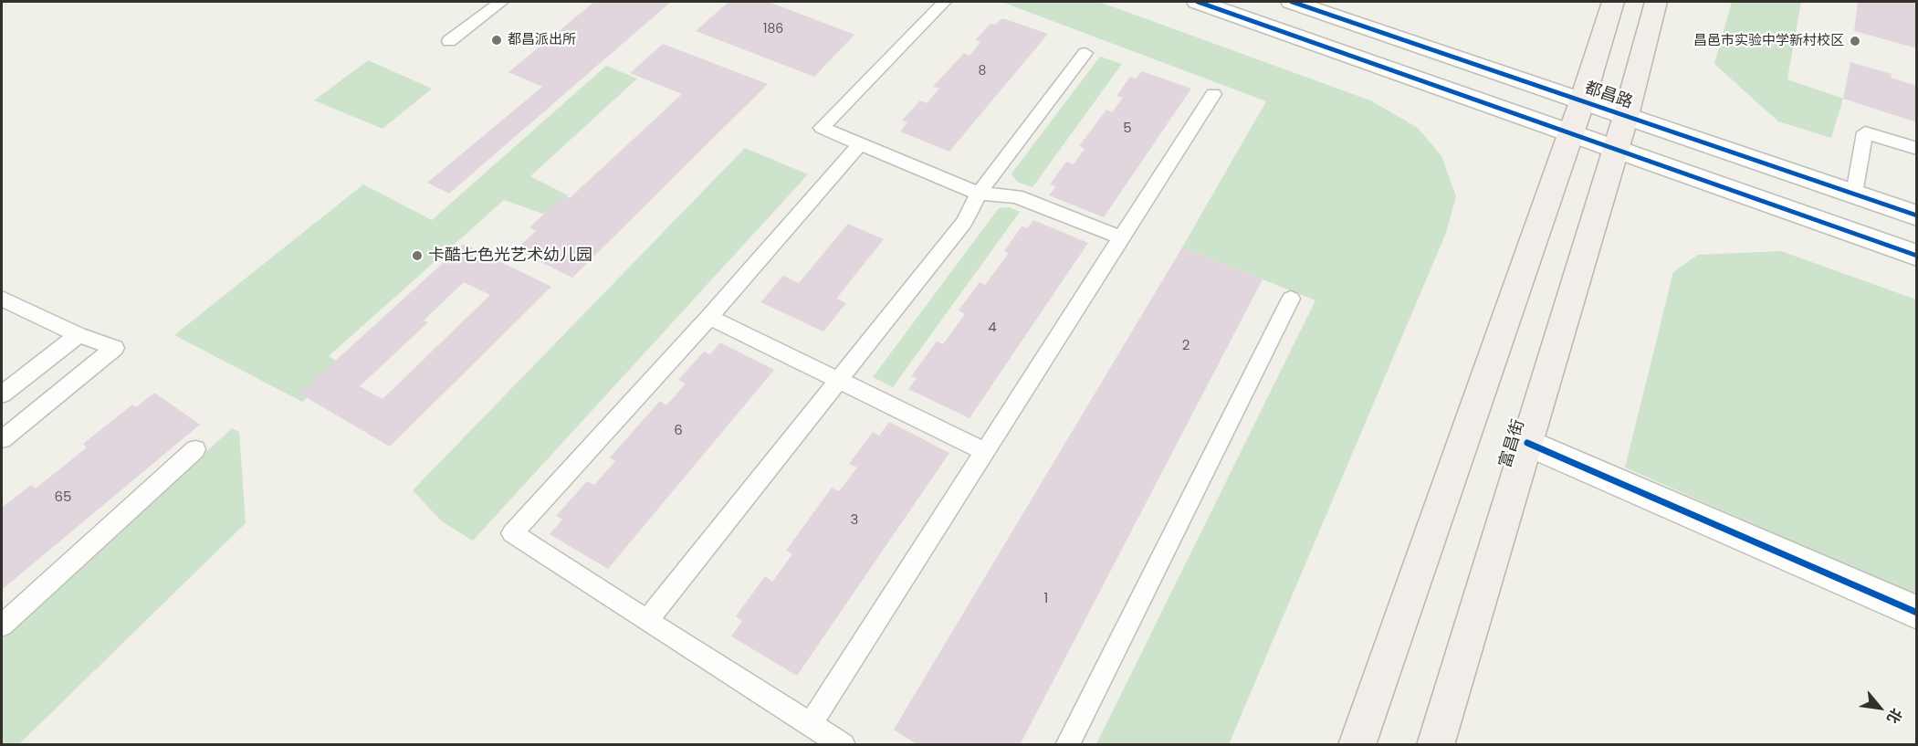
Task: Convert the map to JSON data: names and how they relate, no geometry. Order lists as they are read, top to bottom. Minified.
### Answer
{"streets":{"main road":["都昌路","富昌街"]},"crossings":[["都昌路","富昌街"]],"places":["都昌派出所","昌邑市实验中学新村校区","卡酷七色光艺术幼儿园"],"house_numbers":["186","8","5","4","2","6","65","3","1"],"north":"bottom right"}
